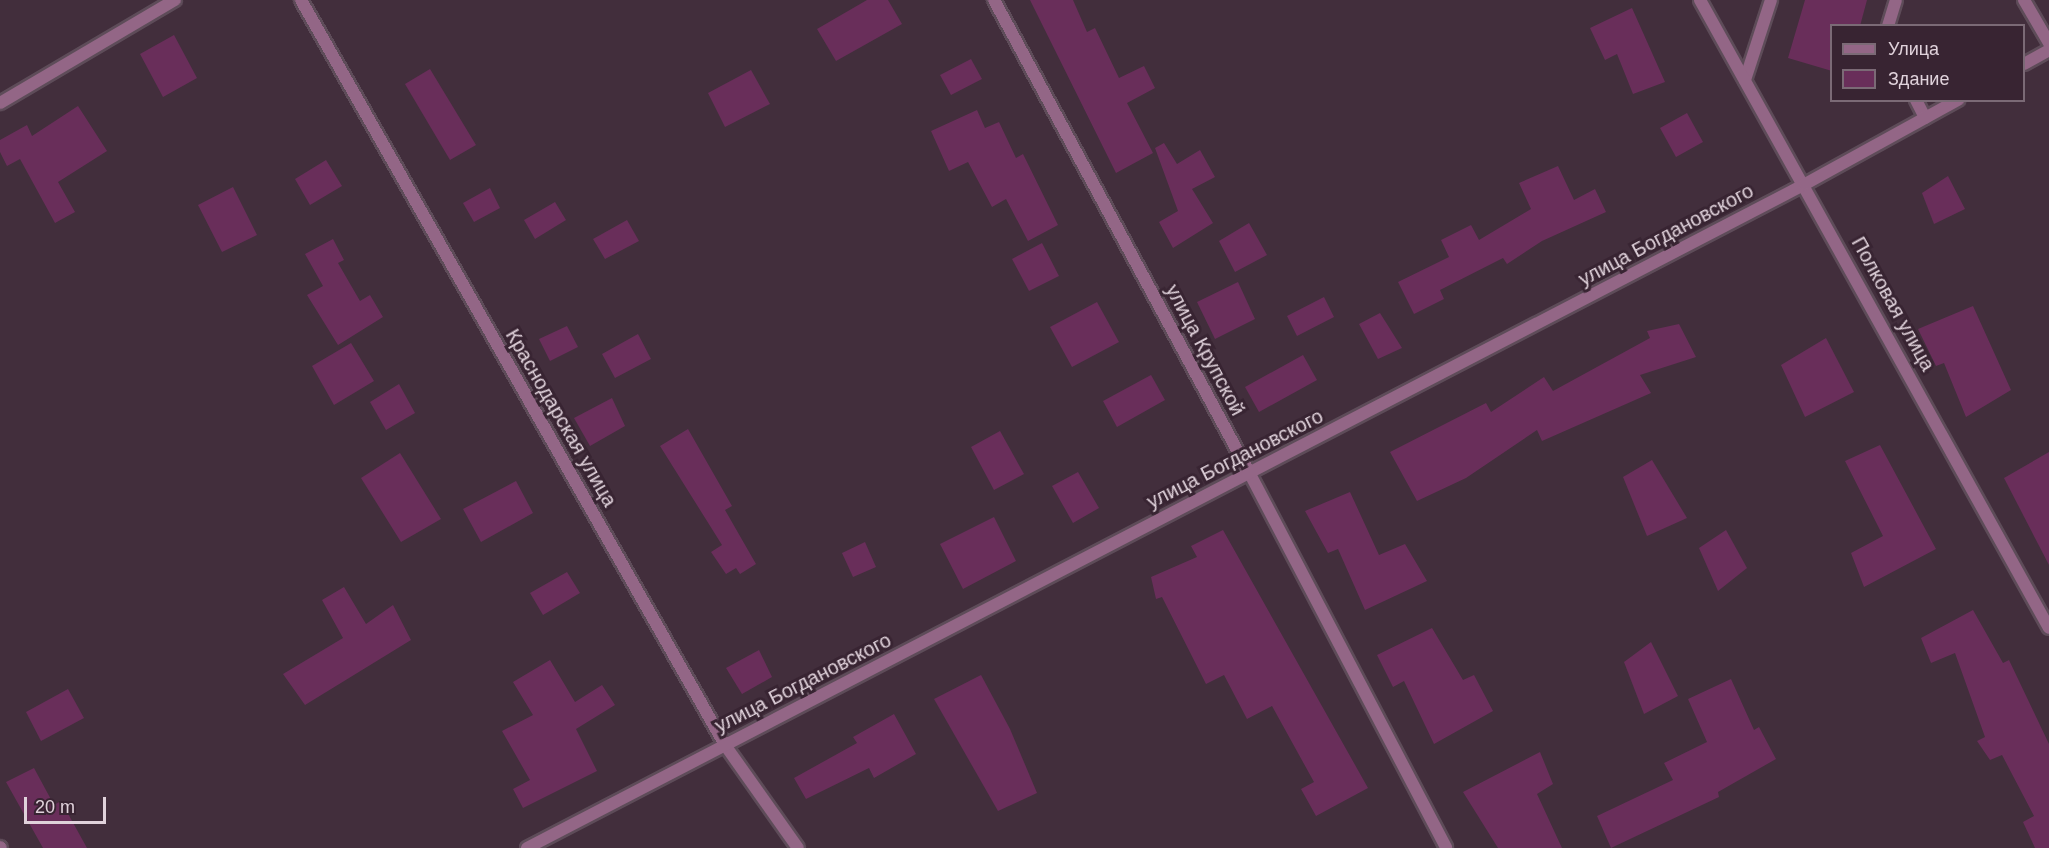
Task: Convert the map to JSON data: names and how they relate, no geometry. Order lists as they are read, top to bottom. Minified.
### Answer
{"streets":{"street":["улица Богдановского","Полковая улица","улица Крупской","Краснодарская улица"]},"crossings":[["улица Богдановского","Полковая улица"],["улица Богдановского","улица Крупской"],["улица Богдановского","Краснодарская улица"]],"legend":["Улица","Здание"],"scale_bar":"20 m"}
